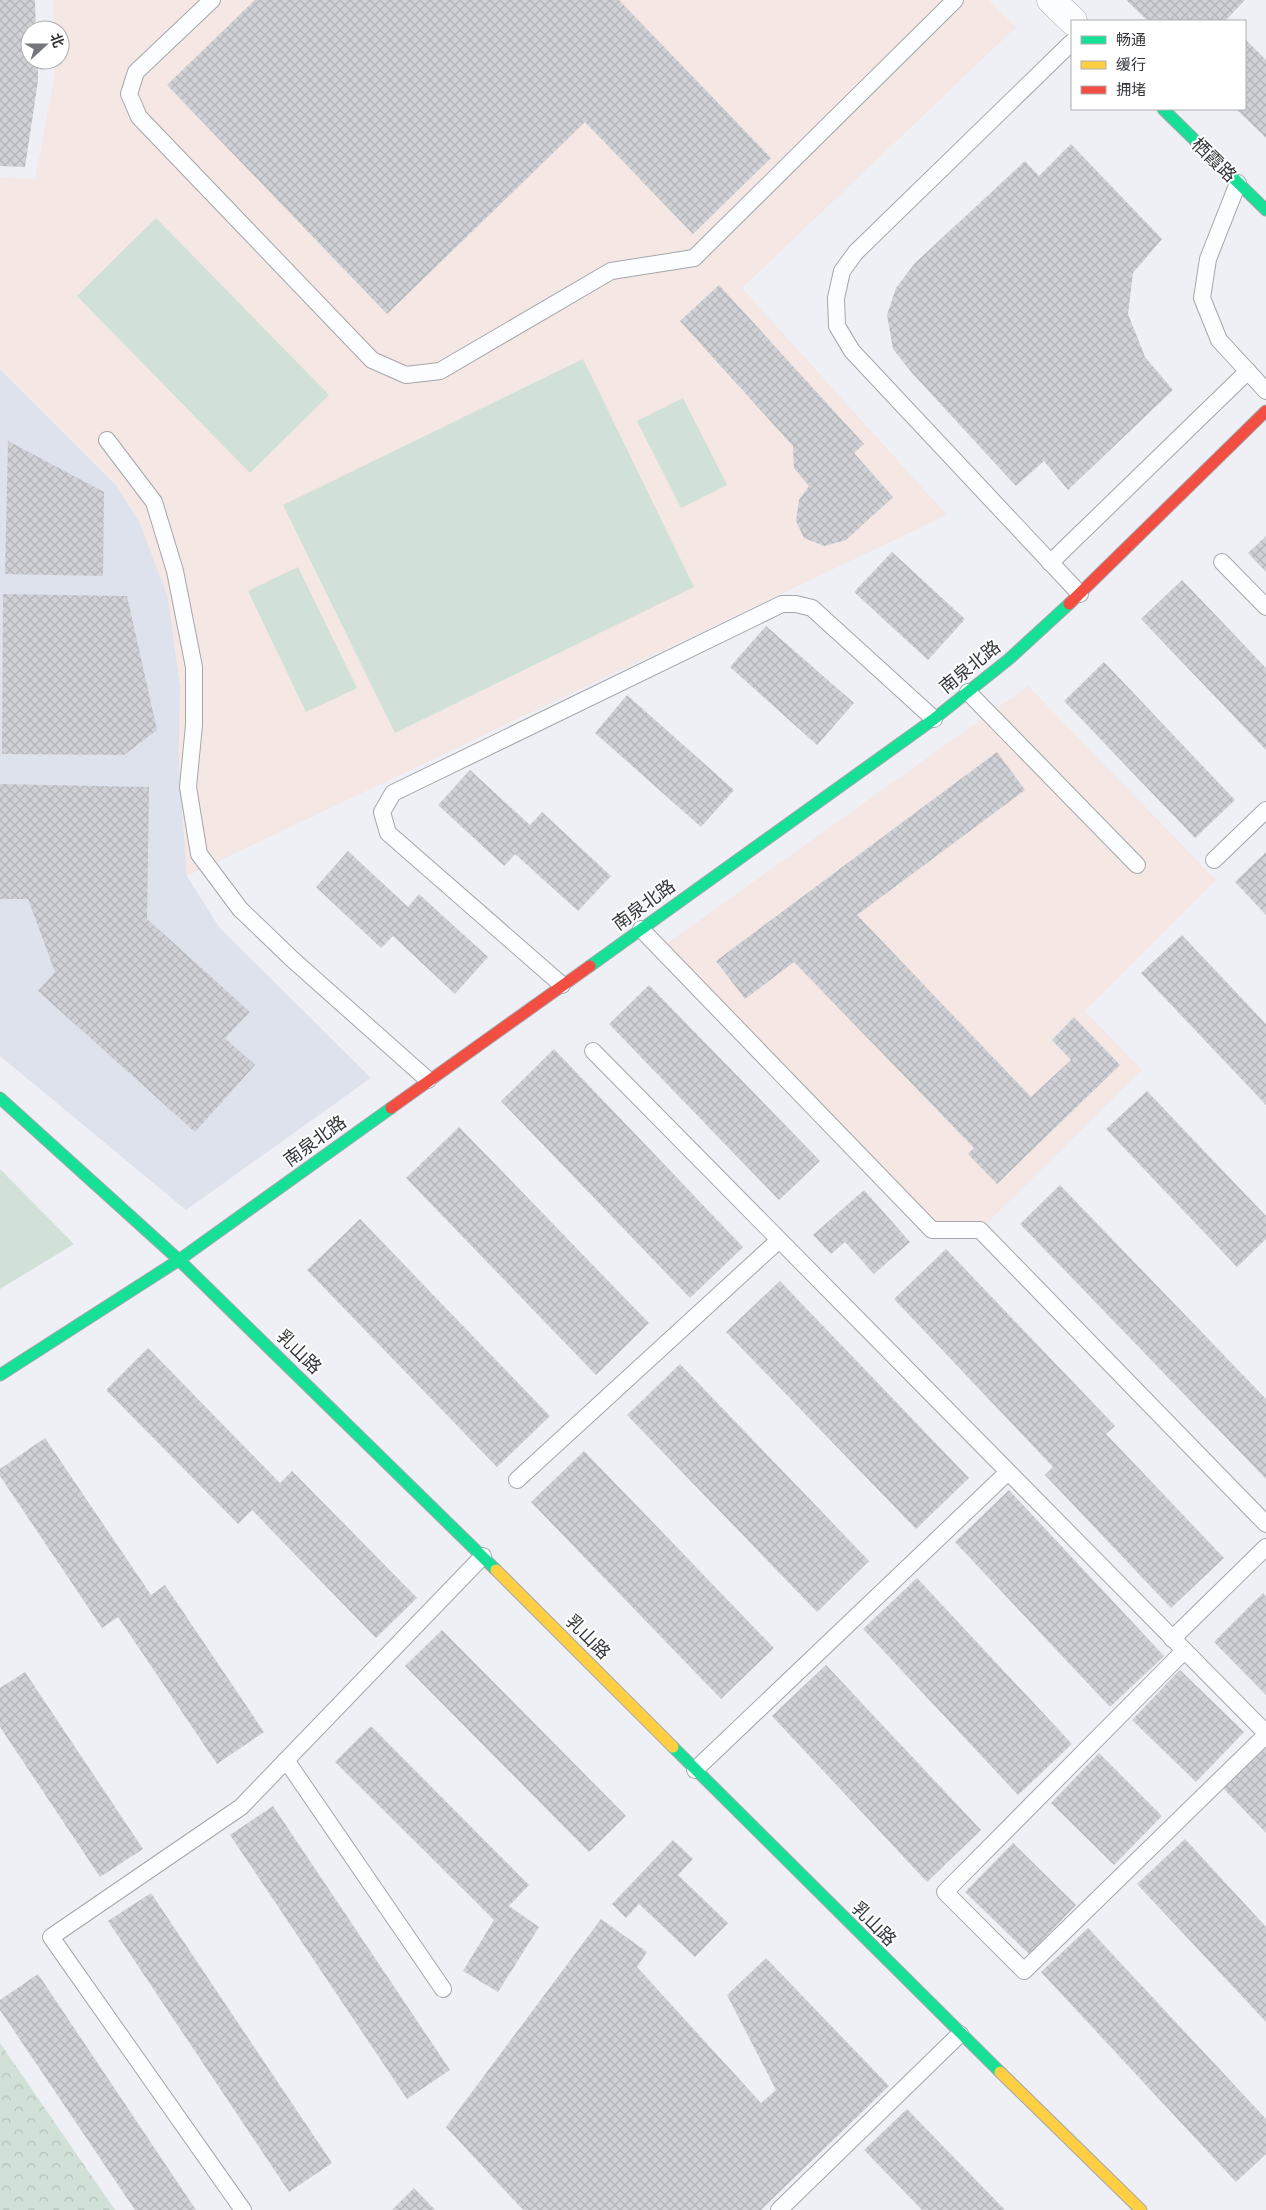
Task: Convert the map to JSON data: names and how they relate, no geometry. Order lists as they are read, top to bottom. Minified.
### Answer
{"streets":{"street":["栖霞路","南泉北路","乳山路"]},"crossings":[["南泉北路","乳山路"]],"legend":["畅通","缓行","拥堵"],"north":"right"}
